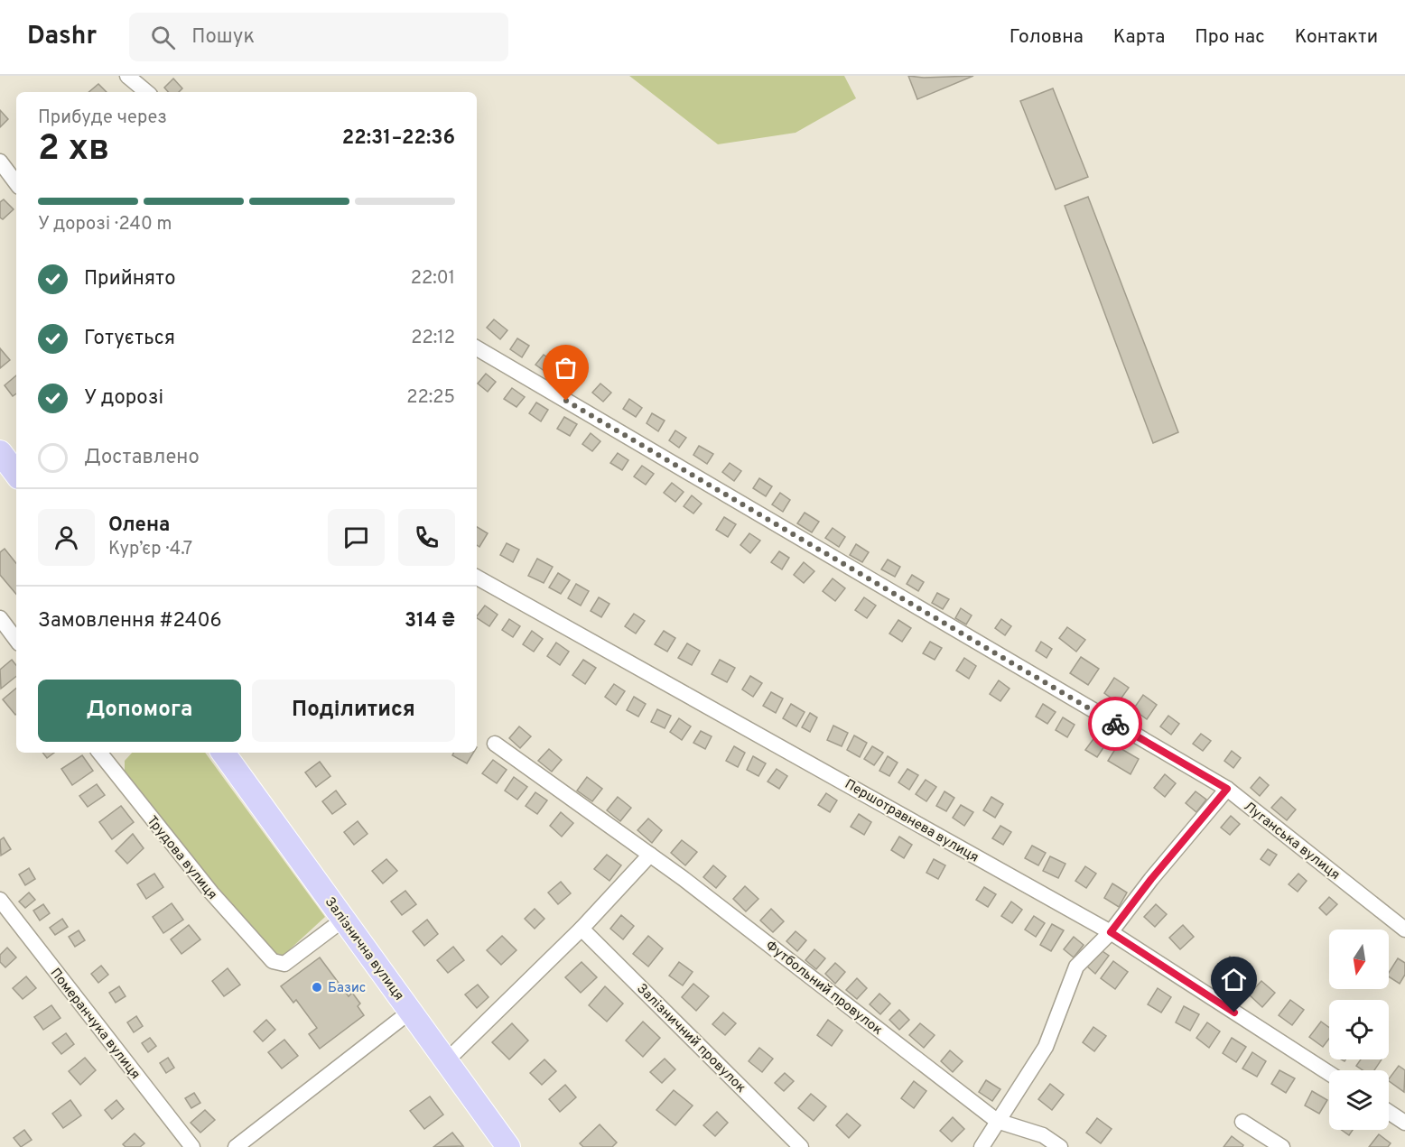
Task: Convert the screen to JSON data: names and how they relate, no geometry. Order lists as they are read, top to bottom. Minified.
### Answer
{"streets":{"main road":["Залізнична вулиця"],"street":["Першотравнева вулиця","Луганська вулиця","Трудова вулиця","Футбольний провулок","Померанчука вулиця","Залізничний провулок"]},"crossings":[["Трудова вулиця","Залізнична вулиця"]],"places":["Базис"],"north":"bottom","page":{"header":"Dashr","search":"Пошук","nav":["Головна","Карта","Про нас","Контакти"],"heading":["2 хв","Прибуде через","22:31–22:36"],"panel":["Олена","Кур’єр · 4.7","Замовлення #2406","314 ₴"],"bar":"У дорозі · 240 m","list":[["Прийнято","22:01"],["Готується","22:12"],["У дорозі","22:25"],"Доставлено"],"buttons":["Допомога","Поділитися"]}}
